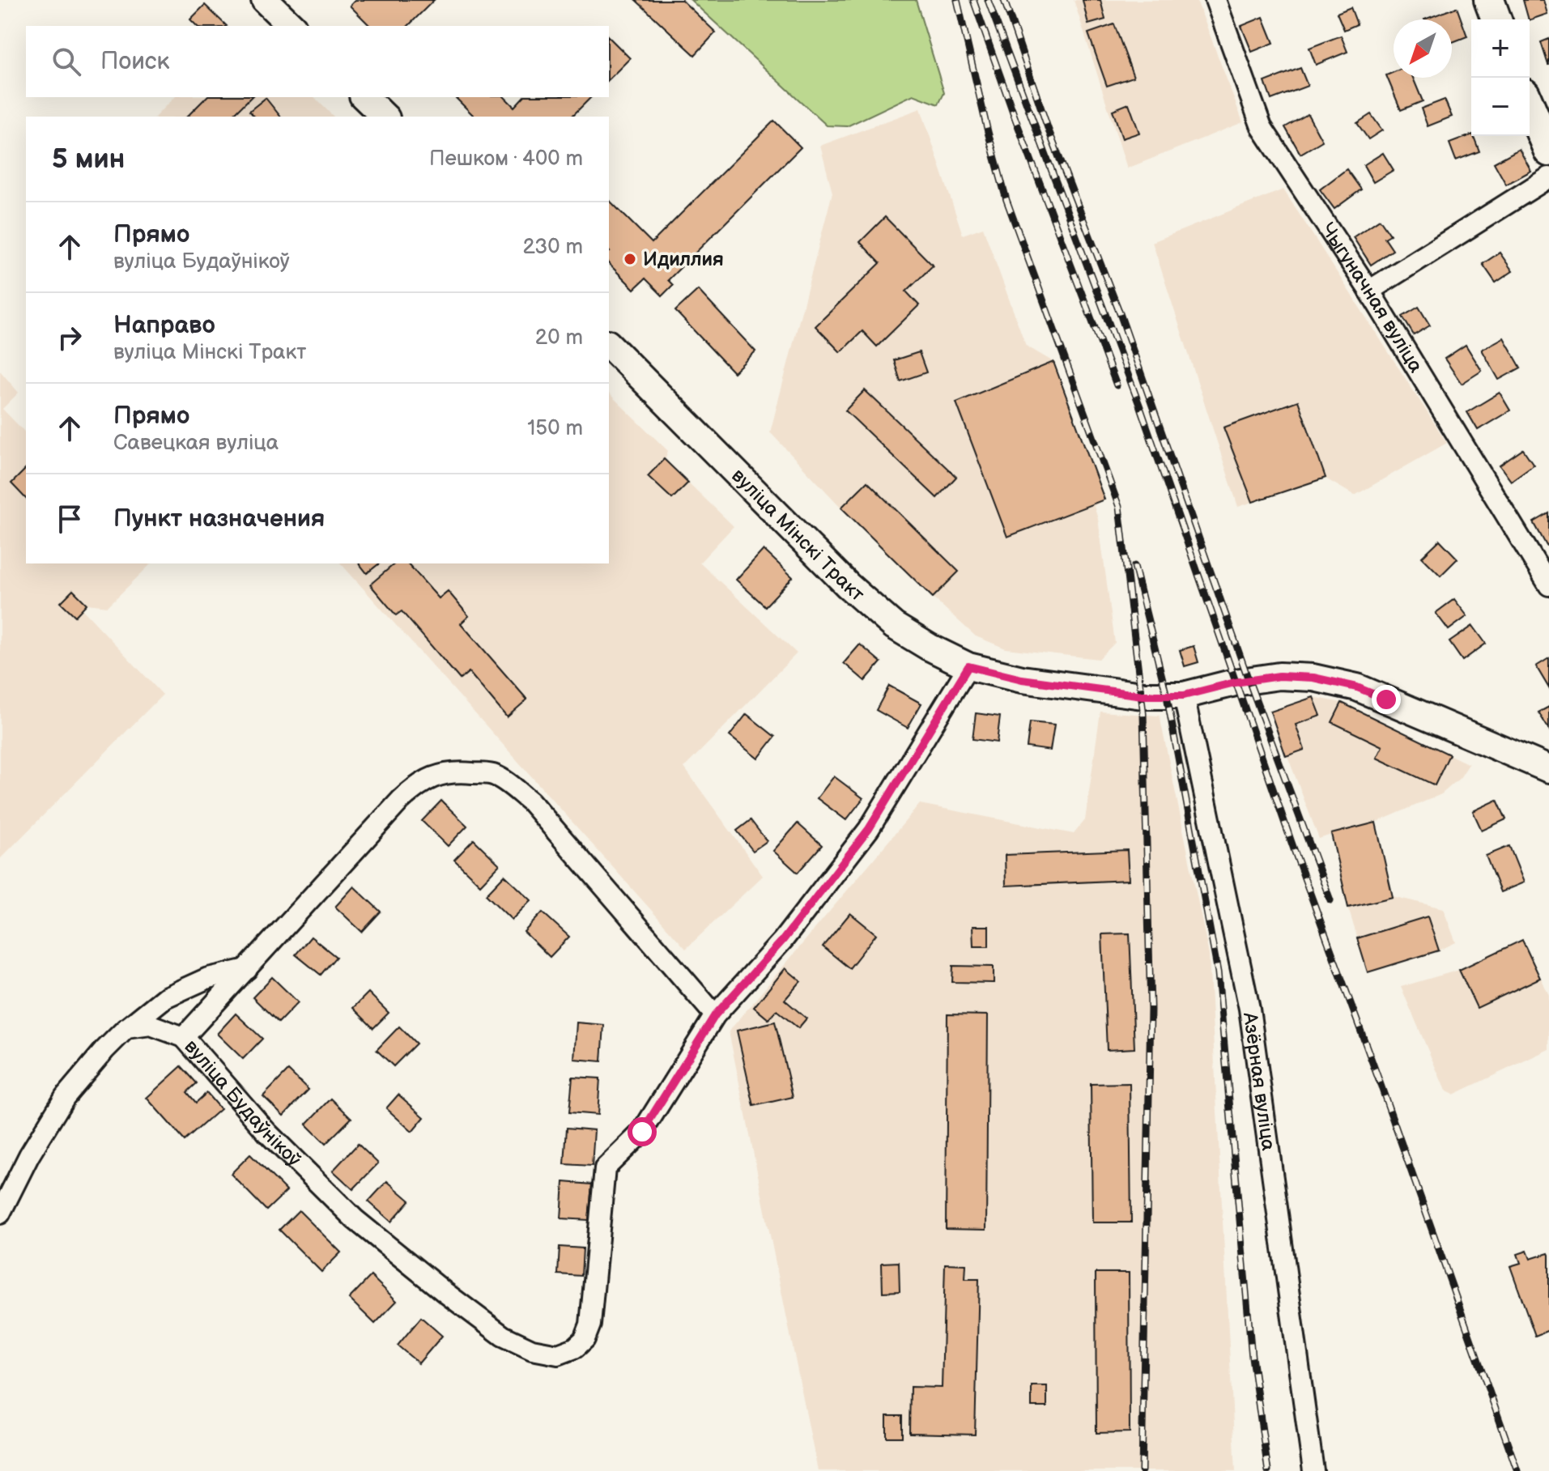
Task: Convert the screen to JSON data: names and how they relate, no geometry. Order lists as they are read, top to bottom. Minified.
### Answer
{"streets":{"street":["Чыгуначная вуліца","вуліца Мінскі Тракт","Азёрная вуліца","вуліца Будаўнікоў"]},"crossings":[["вуліца Мінскі Тракт","Азёрная вуліца"],["вуліца Мінскі Тракт","вуліца Будаўнікоў"]],"places":["Идиллия"],"north":"bottom left","page":{"map_buttons":["+","−"],"search":"Поиск","heading":["5 мин","Пешком · 400 m"],"list":[["Прямо","вуліца Будаўнікоў","230 m"],["Направо","вуліца Мінскі Тракт","20 m"],["Прямо","Савецкая вуліца","150 m"],"Пункт назначения"]}}
